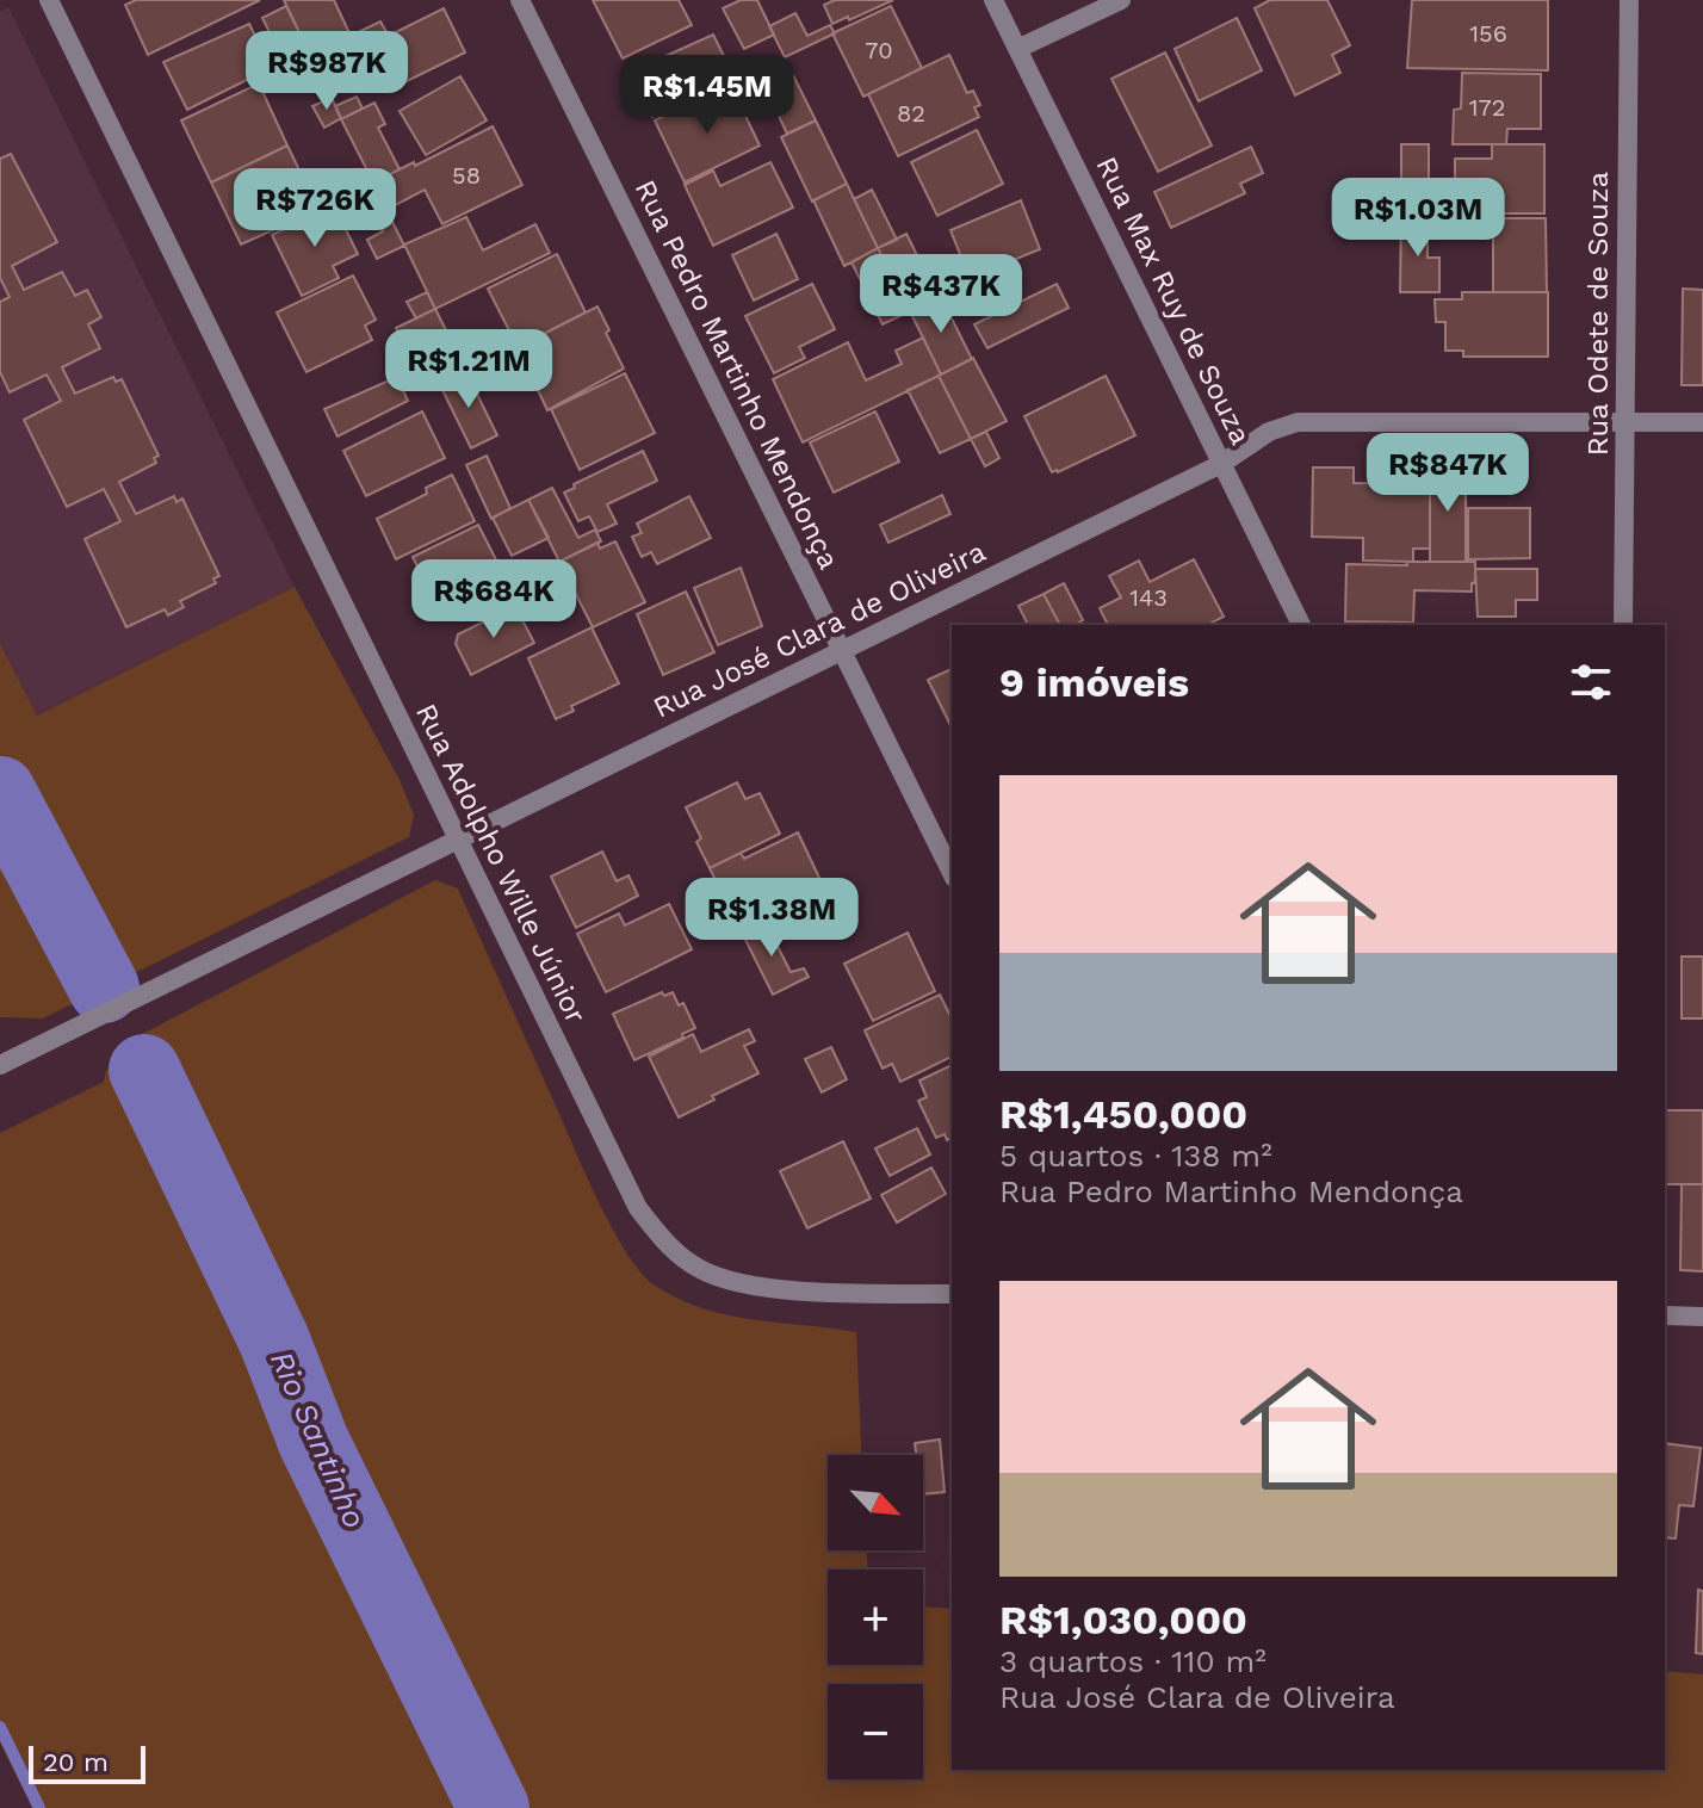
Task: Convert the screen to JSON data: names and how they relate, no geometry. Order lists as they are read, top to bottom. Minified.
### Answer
{"streets":{"street":["Rua Max Ruy de Souza","Rua Odete de Souza","Rua Pedro Martinho Mendonça","Rua José Clara de Oliveira","Rua Adolpho Wille Júnior"]},"crossings":[["Rua Max Ruy de Souza","Rua José Clara de Oliveira"],["Rua Odete de Souza","Rua José Clara de Oliveira"],["Rua Pedro Martinho Mendonça","Rua José Clara de Oliveira"],["Rua José Clara de Oliveira","Rua Adolpho Wille Júnior"]],"water":["Rio Santinho"],"house_numbers":["156","70","172","82","58","143"],"scale_bar":"20 m","north":"bottom right","page":{"price":["R$987K","R$1.45M","R$726K","R$1.03M","R$437K","R$1.21M","R$847K","R$684K","R$1.38M"],"heading":"9 imóveis","list":[{"name":"R$1,450,000","note":"5 quartos · 138 m² · Rua Pedro Martinho Mendonça"},{"name":"R$1,030,000","note":"3 quartos · 110 m² · Rua José Clara de Oliveira"}],"map_buttons":["+","−"],"scale":"20 m"}}
